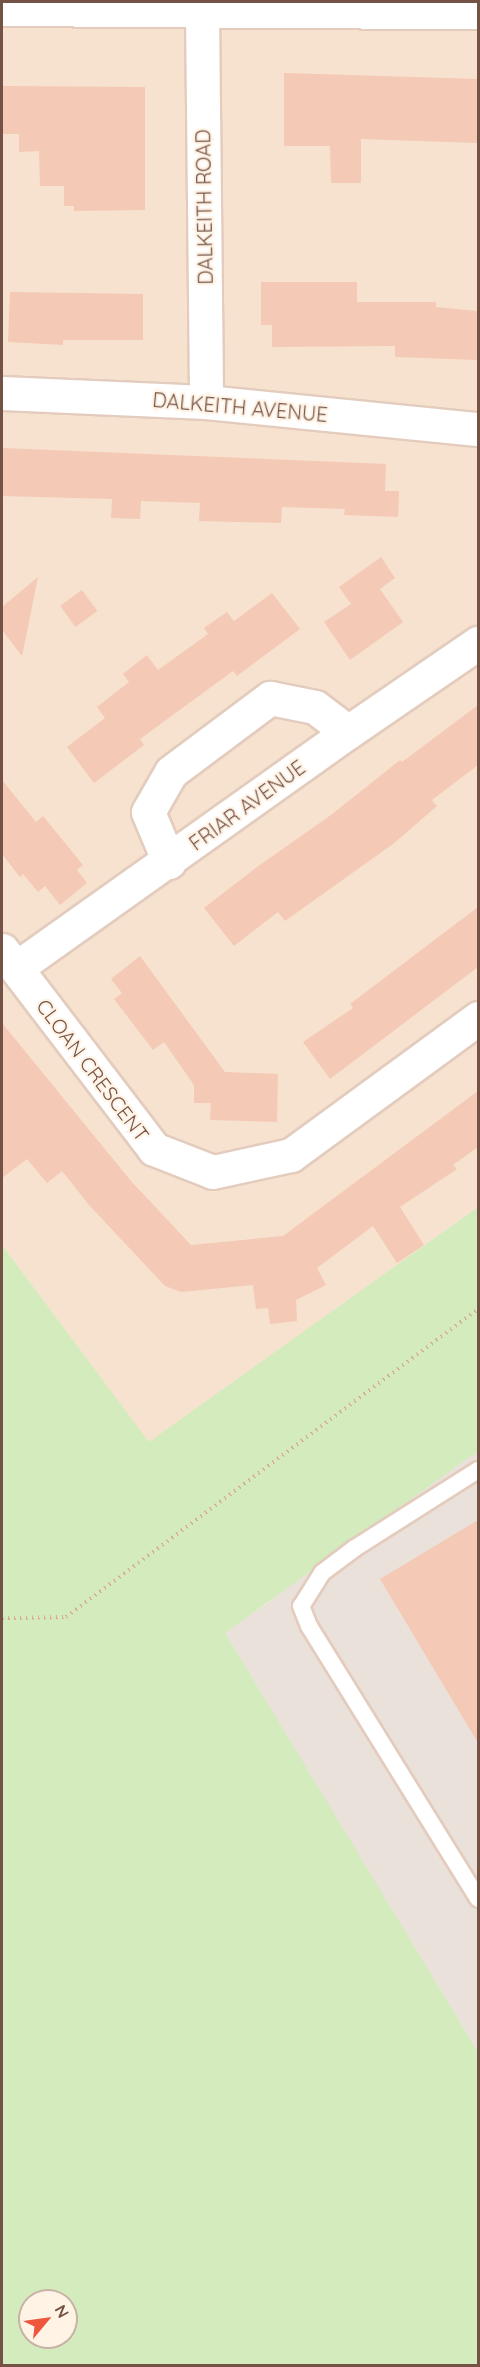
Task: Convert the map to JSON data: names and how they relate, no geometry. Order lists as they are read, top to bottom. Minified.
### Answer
{"streets":{"street":["DALKEITH ROAD","DALKEITH AVENUE","FRIAR AVENUE","CLOAN CRESCENT"]},"crossings":[["DALKEITH ROAD","DALKEITH AVENUE"],["FRIAR AVENUE","CLOAN CRESCENT"]],"north":"top right"}
